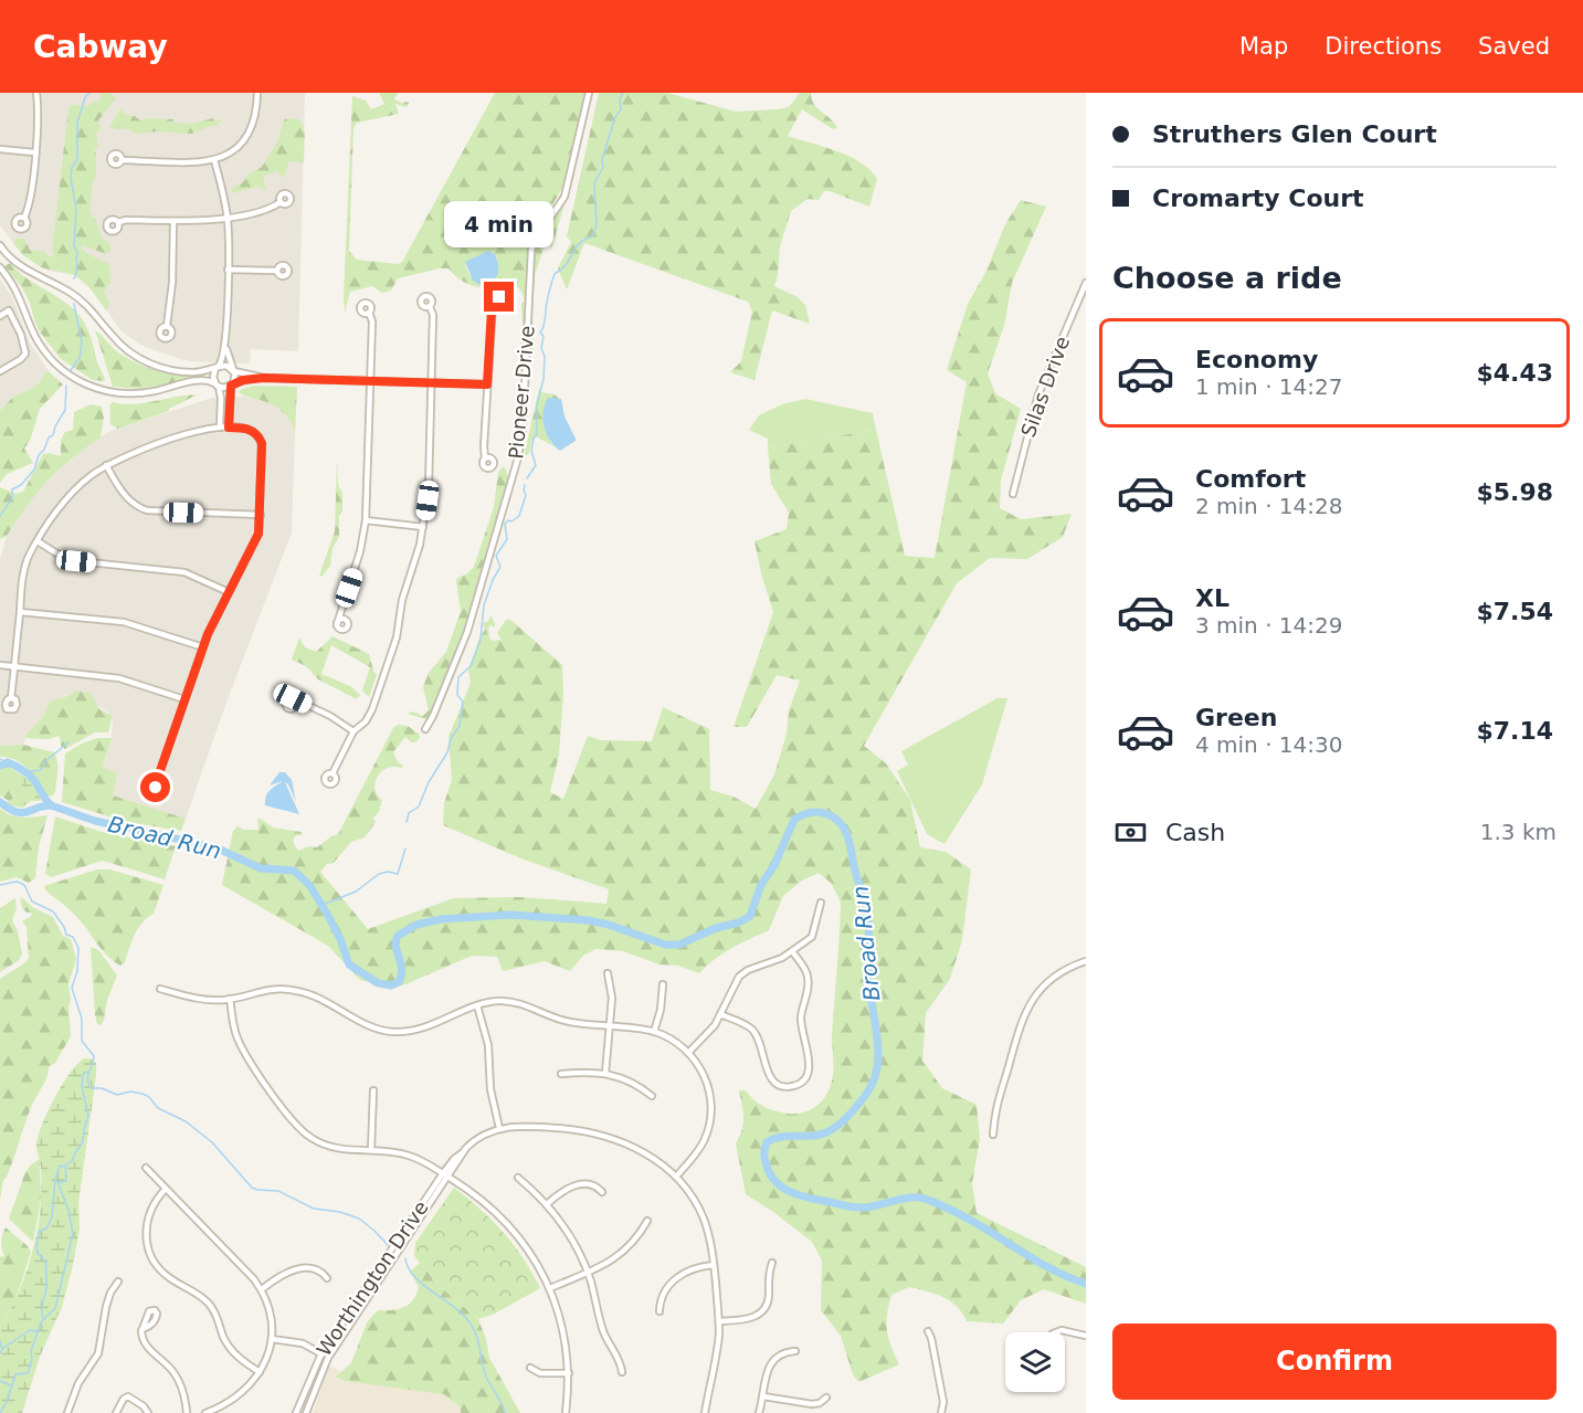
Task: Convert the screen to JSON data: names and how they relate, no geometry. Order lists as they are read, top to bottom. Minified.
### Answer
{"streets":{"street":["Silas Drive","Pioneer Drive","Worthington Drive"]},"water":["Broad Run"],"page":{"header":"Cabway","nav":["Map","Directions","Saved"],"banner":["Struthers Glen Court","Cromarty Court"],"bubble":"4 min","heading":"Choose a ride","list":[{"name":"Economy","note":"1 min · 14:27","value":"$4.43"},{"name":"Comfort","note":"2 min · 14:28","value":"$5.98"},{"name":"XL","note":"3 min · 14:29","value":"$7.54"},{"name":"Green","note":"4 min · 14:30","value":"$7.14"}],"pay":["Cash","1.3 km"],"buttons":"Confirm"}}
